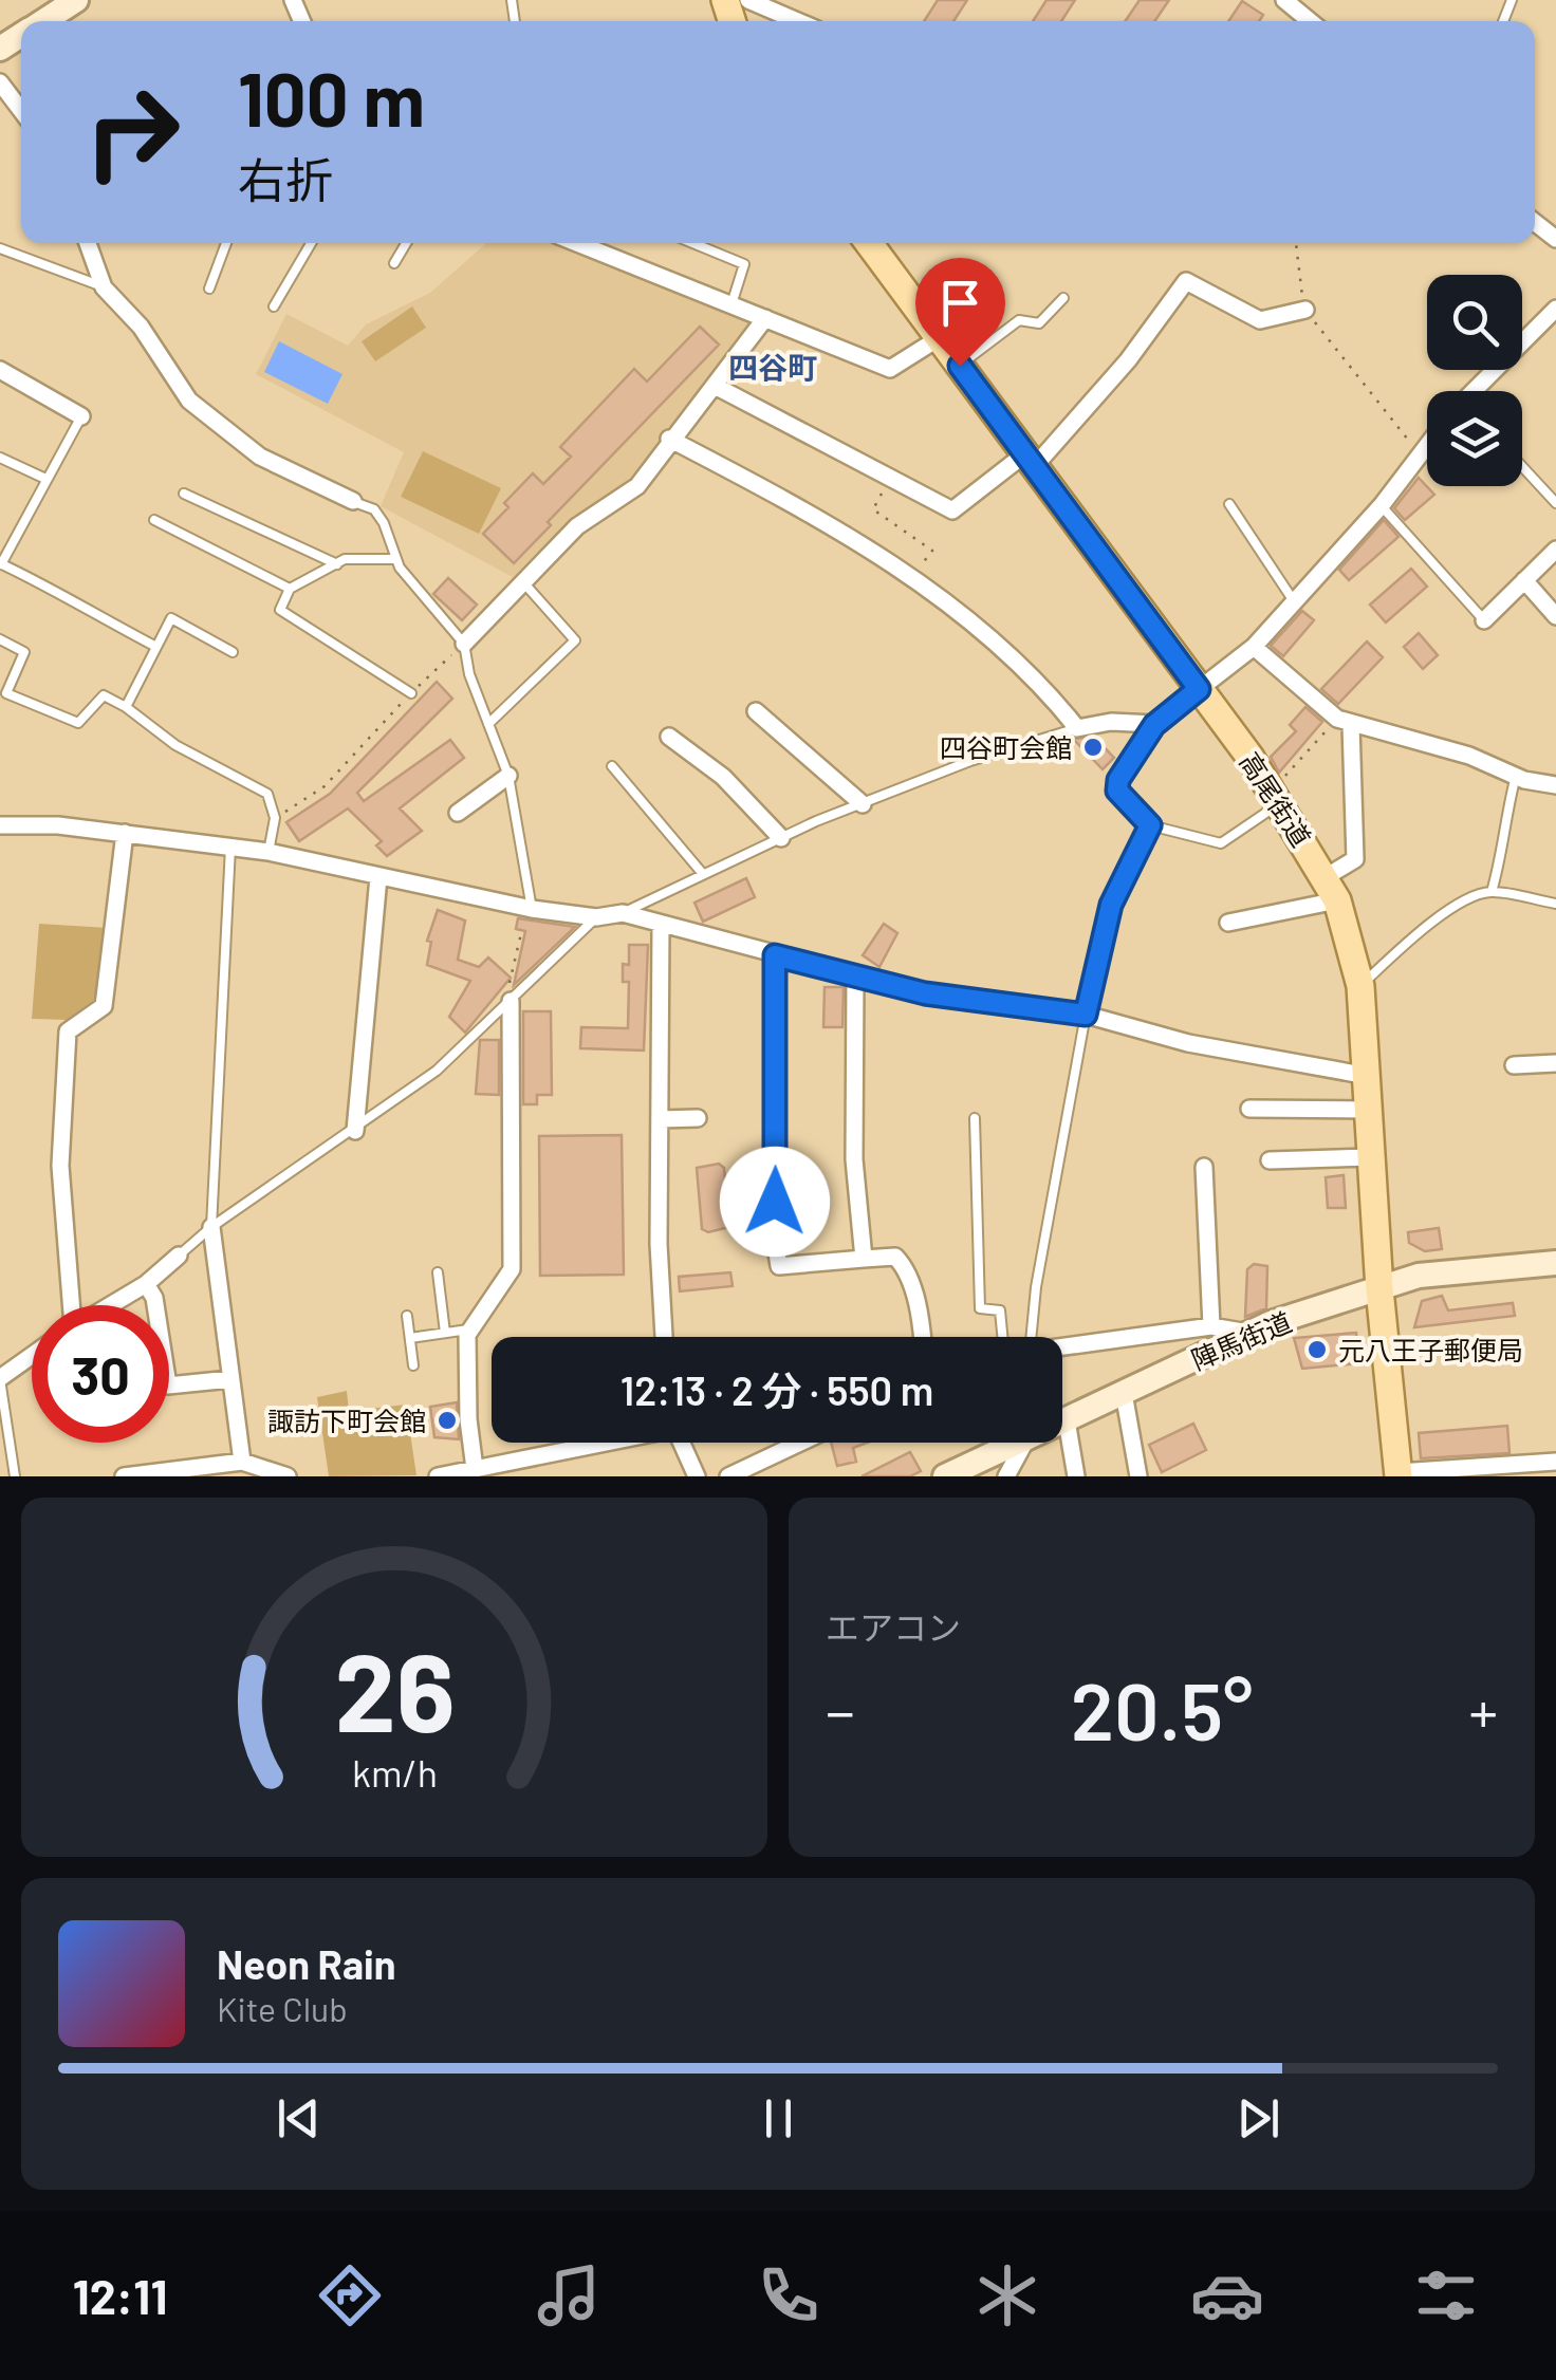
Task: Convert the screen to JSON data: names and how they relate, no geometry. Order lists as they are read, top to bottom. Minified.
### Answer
{"streets":{"main road":["高尾街道","陣馬街道"]},"crossings":[["高尾街道","陣馬街道"]],"districts":["四谷町"],"places":["四谷町会館","元八王子郵便局","諏訪下町会館"],"page":{"turn":["100 m","右折"],"limit":"30","trip":"12:13 · 2 分 · 550 m","tile":"エアコン","heat":["−","20.5°","+"],"song":["Neon Rain","Kite Club"],"tabs":"12:11","gauge":["26","km/h"]}}
